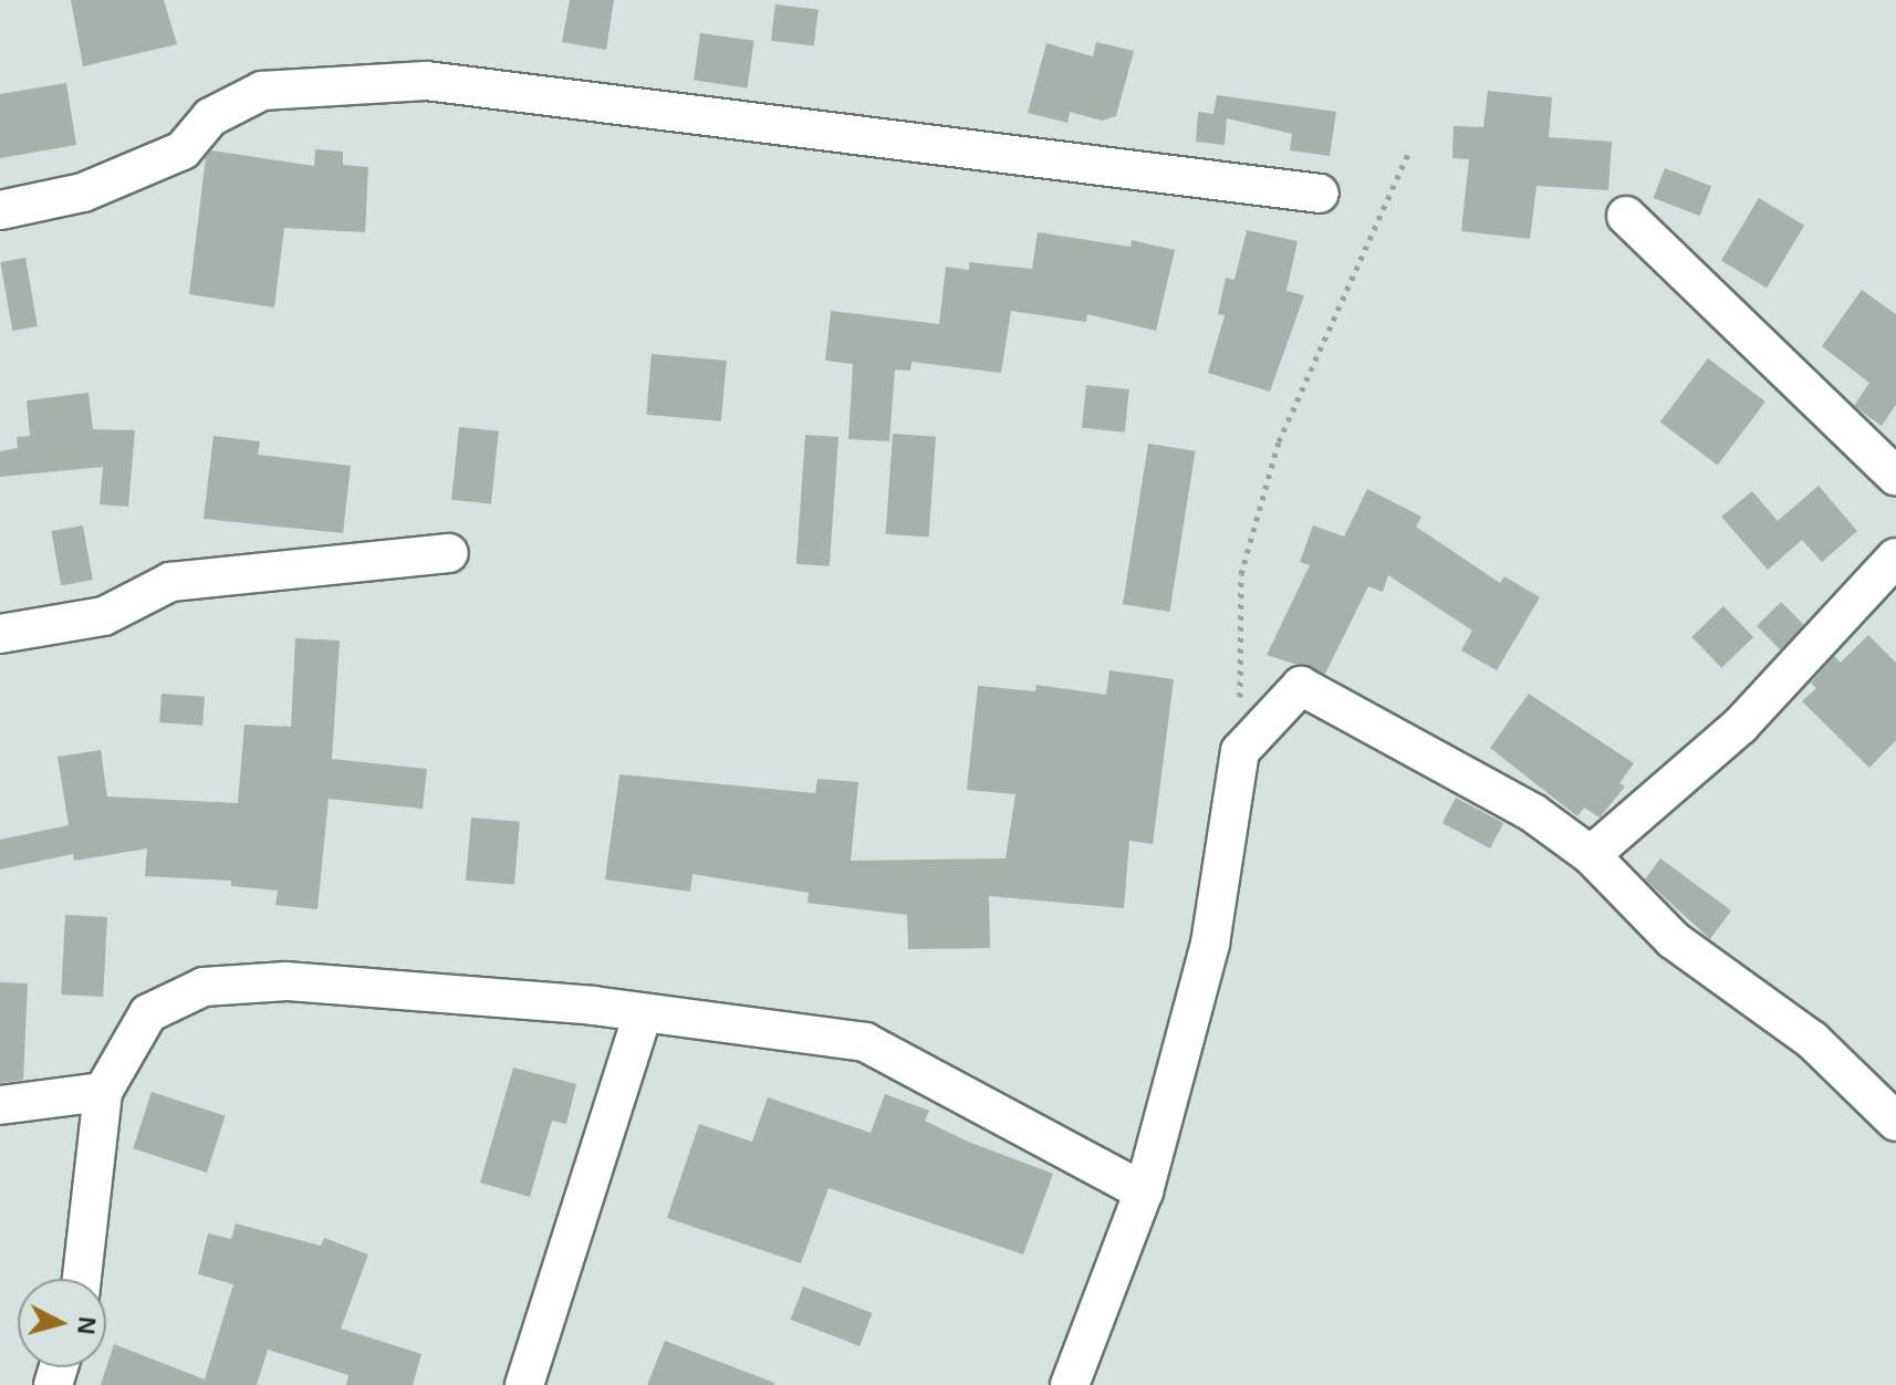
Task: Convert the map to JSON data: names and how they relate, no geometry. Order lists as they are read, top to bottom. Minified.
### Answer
{"north":"right"}
